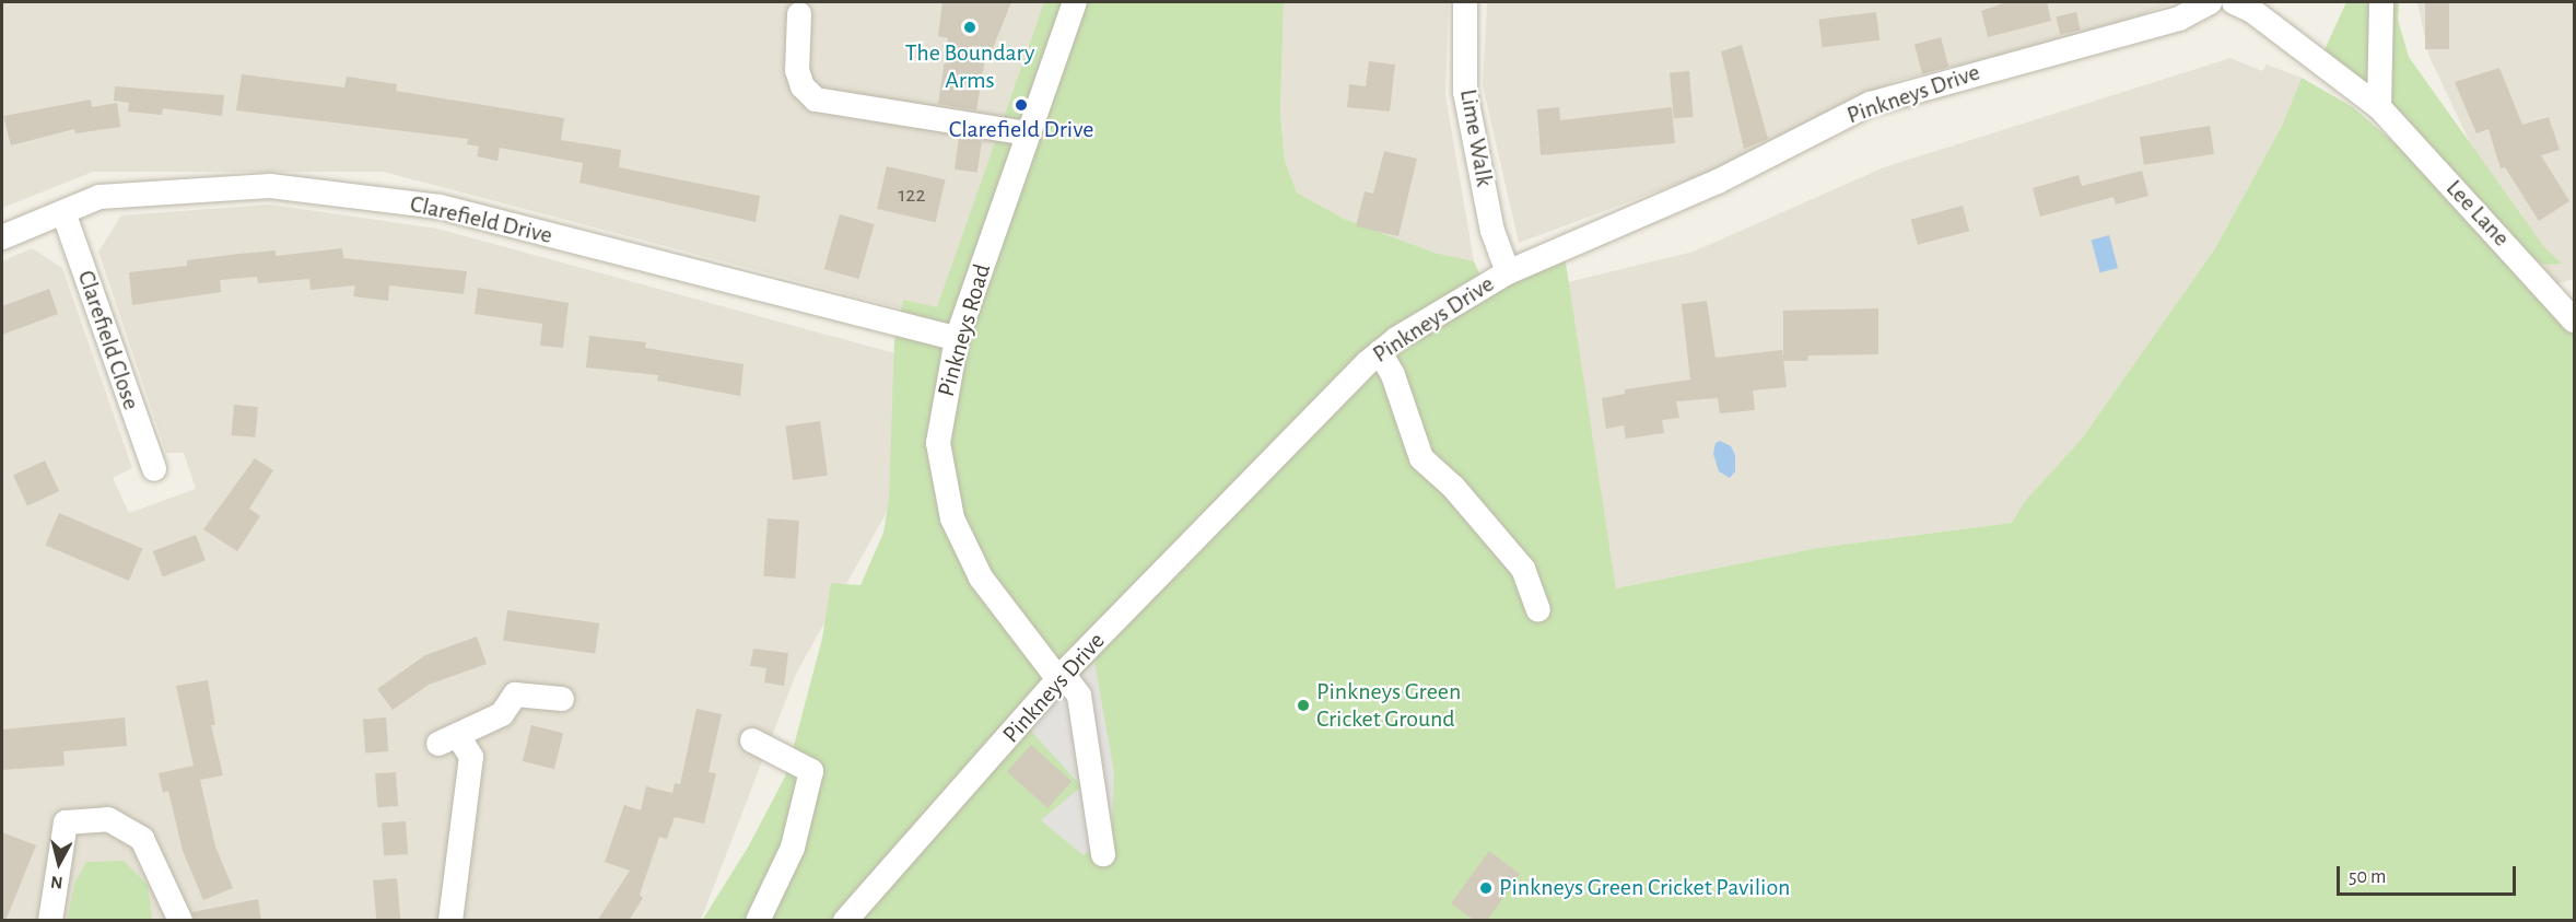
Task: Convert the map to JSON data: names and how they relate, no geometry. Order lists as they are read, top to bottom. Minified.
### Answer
{"streets":{"street":["Pinkneys Drive","Lime Walk","Lee Lane","Clarefield Drive","Pinkneys Road","Clarefield Close"]},"crossings":[["Pinkneys Drive","Lime Walk"],["Pinkneys Drive","Pinkneys Road"],["Clarefield Drive","Pinkneys Road"],["Clarefield Drive","Clarefield Close"]],"places":["The Boundary Arms","Clarefield Drive","Pinkneys Green Cricket Ground","Pinkneys Green Cricket Pavilion"],"house_numbers":["122"],"scale_bar":"50 m","north":"bottom"}
